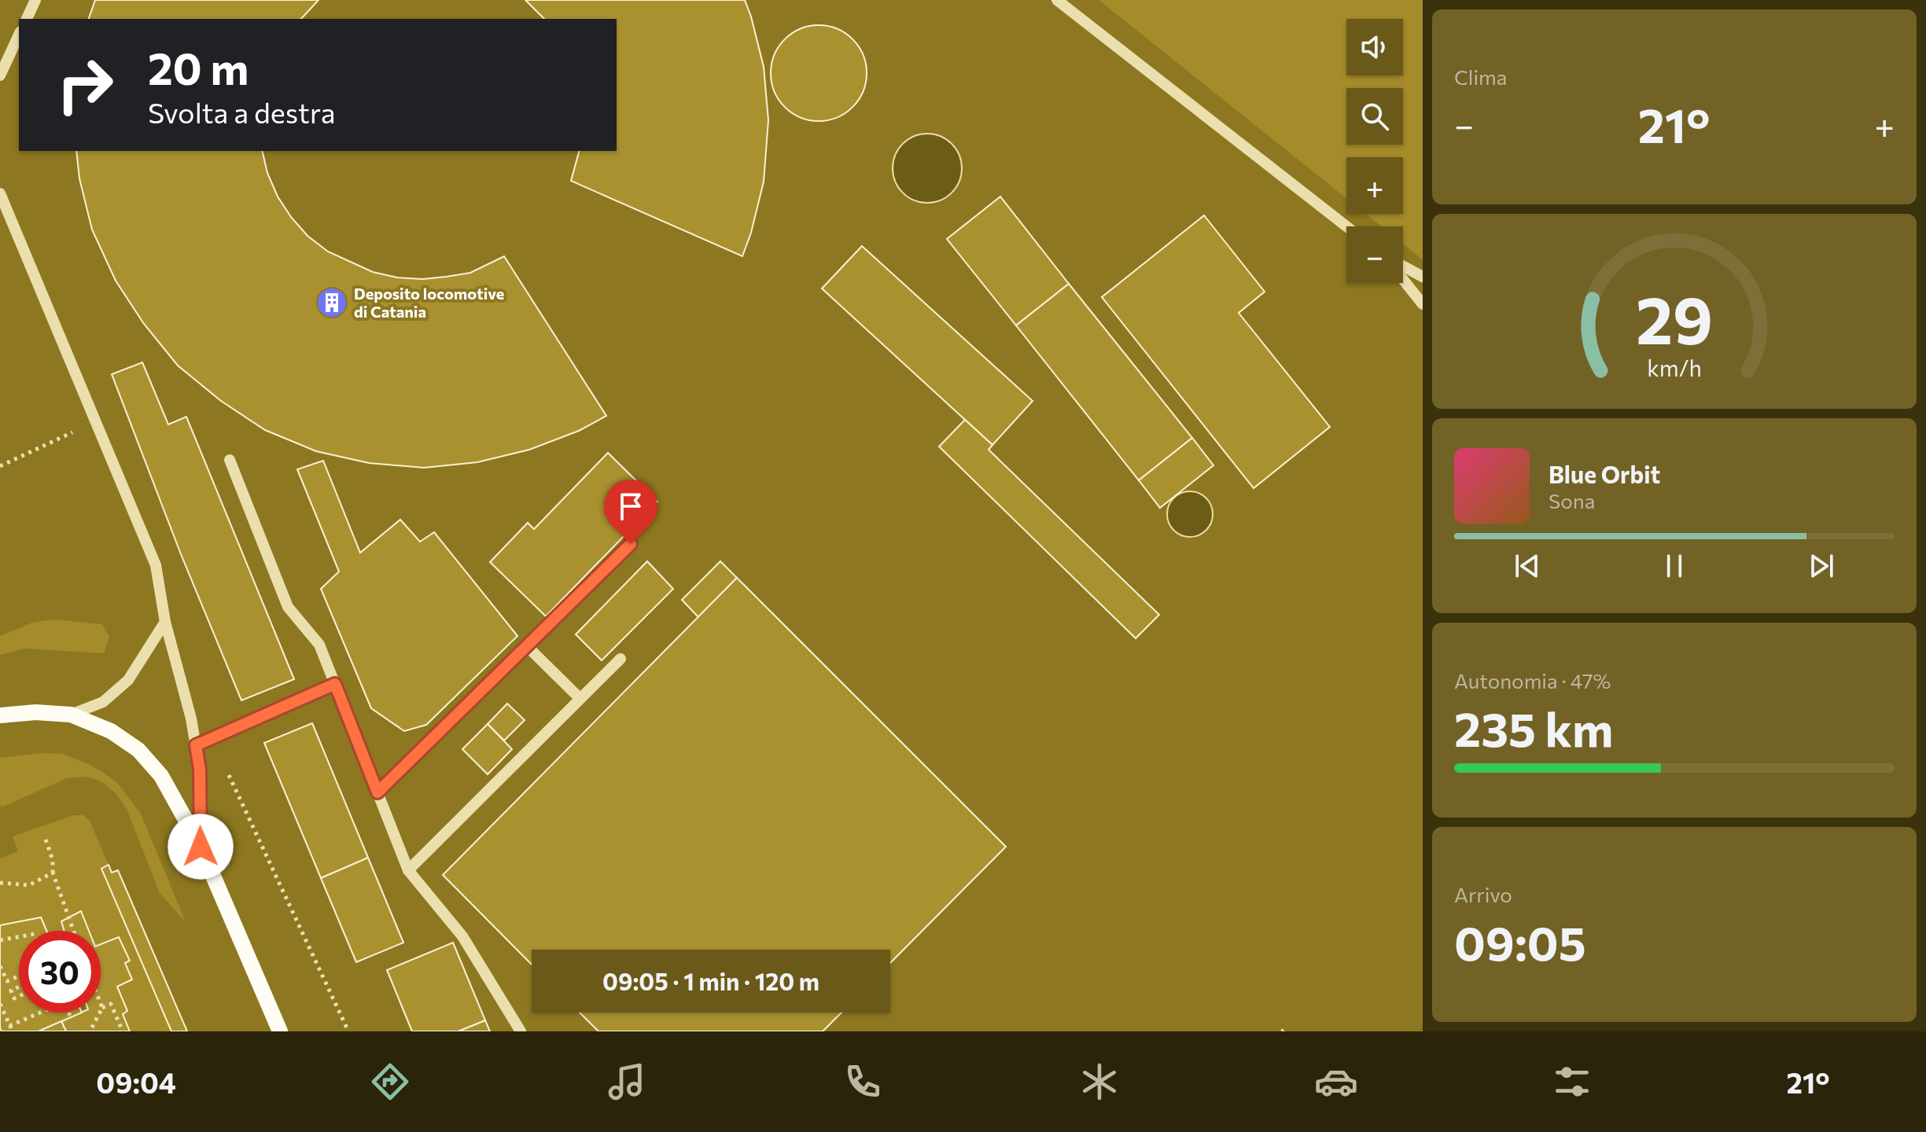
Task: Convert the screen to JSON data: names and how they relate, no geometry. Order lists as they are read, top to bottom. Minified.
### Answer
{"places":{"building":["Deposito locomotive di Catania"]},"page":{"tile":["Clima",["Autonomia · 47%","235 km"],["Arrivo","09:05"]],"map_buttons":["+","−"],"turn":["20 m","Svolta a destra"],"heat":["−","21°","+"],"song":["Blue Orbit","Sona"],"limit":"30","trip":"09:05 · 1 min · 120 m","tabs":["09:04","21°"],"gauge":["29","km/h"]}}
